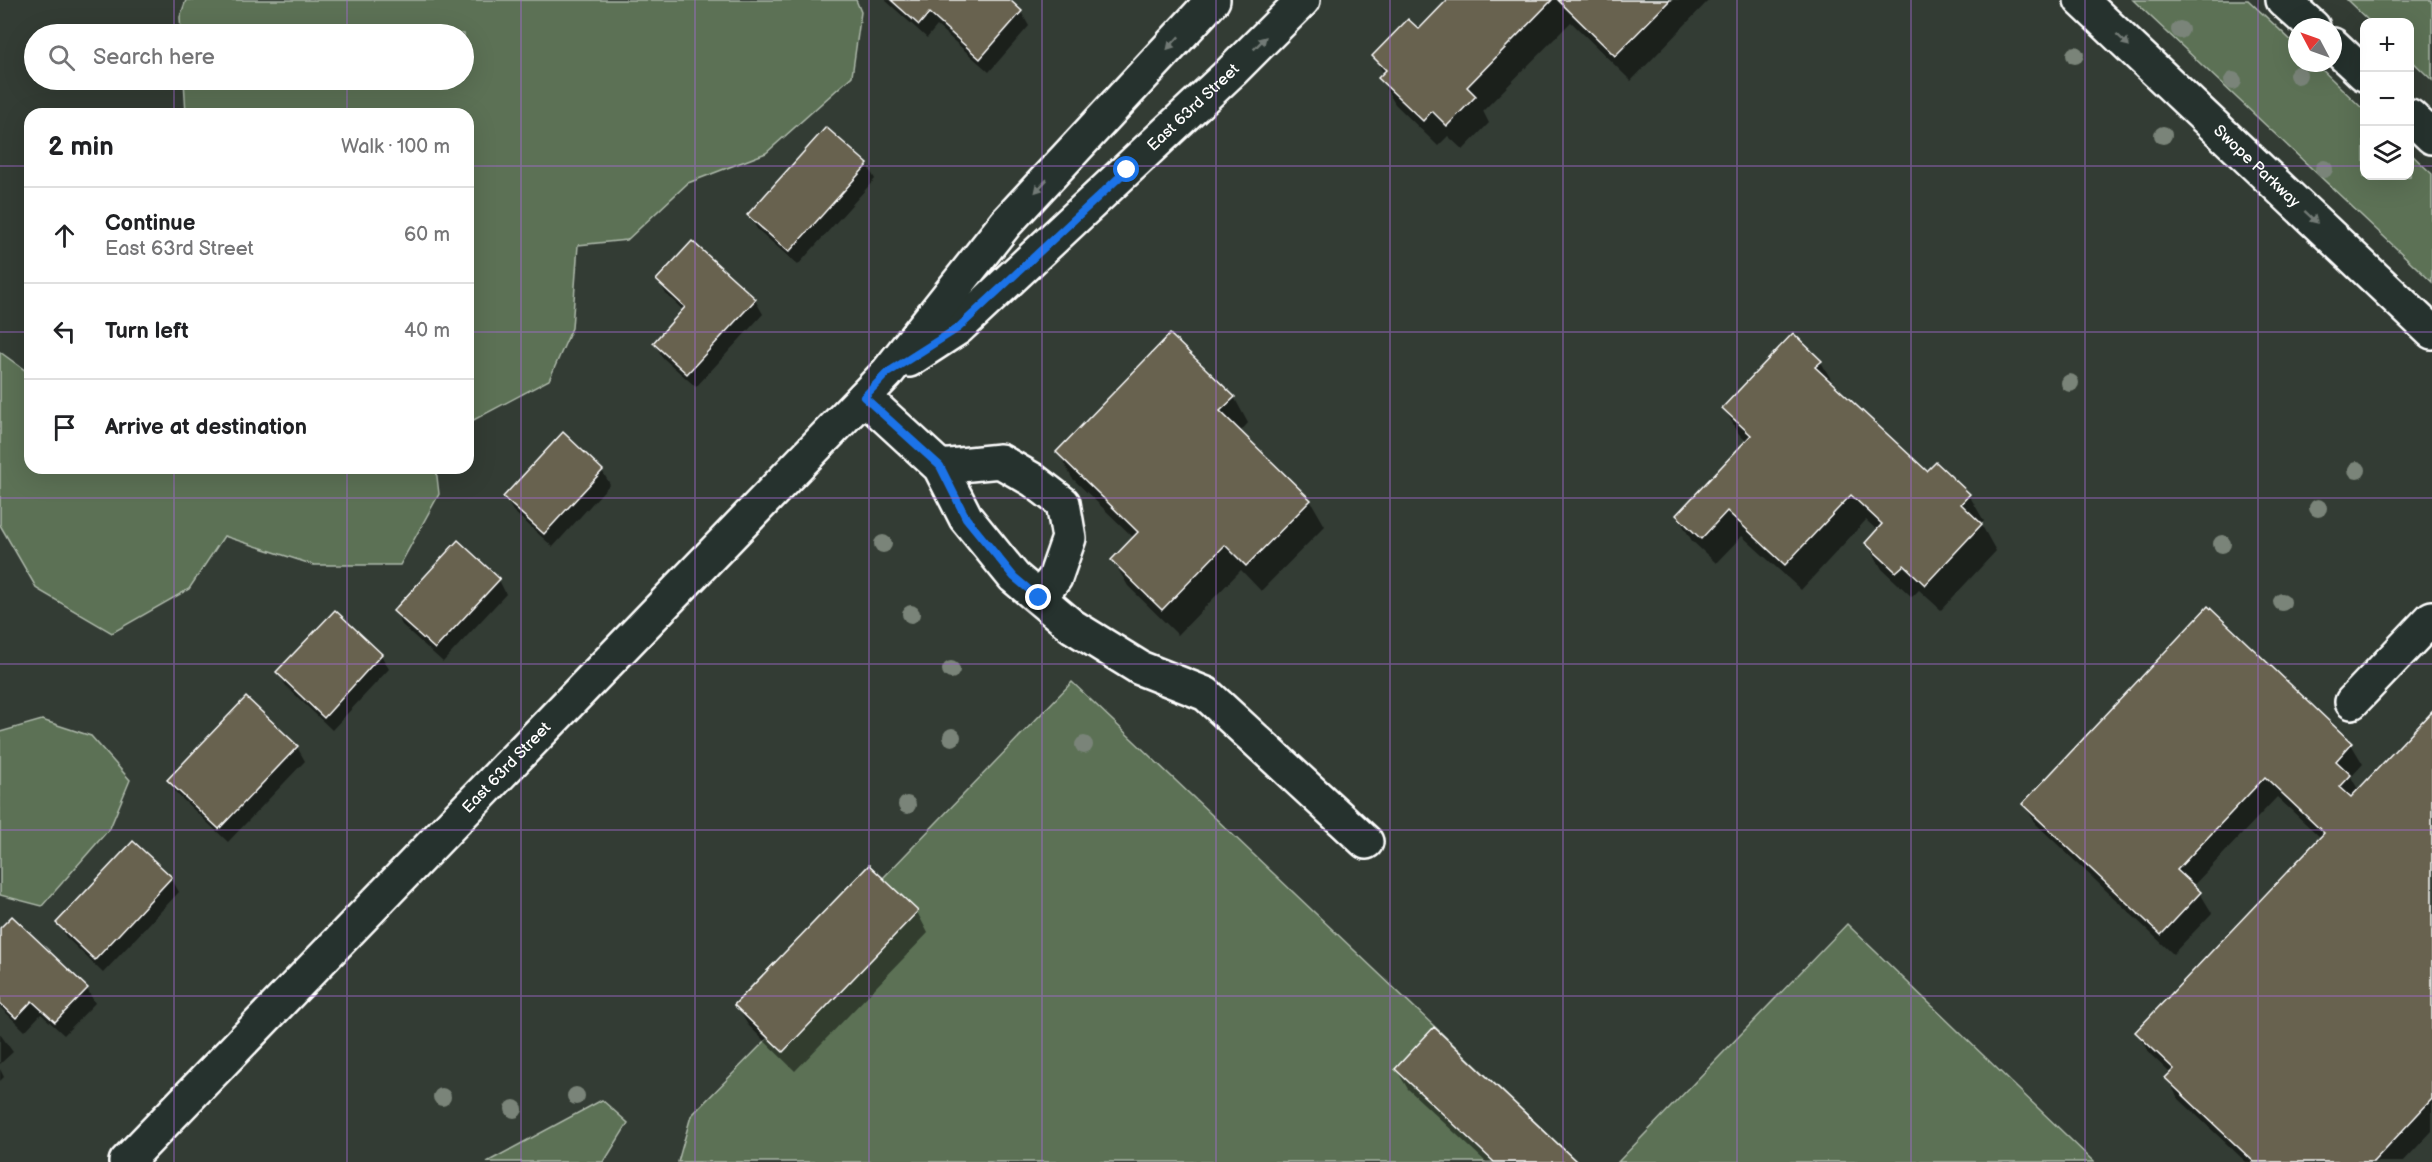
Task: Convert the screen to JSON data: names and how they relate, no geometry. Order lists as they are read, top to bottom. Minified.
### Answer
{"streets":{"main road":["East 63rd Street","Swope Parkway"]},"one_way":["Swope Parkway"],"north":"top left","page":{"map_buttons":["+","−"],"search":"Search here","heading":["2 min","Walk · 100 m"],"list":[["Continue","East 63rd Street","60 m"],["Turn left","40 m"],"Arrive at destination"]}}
